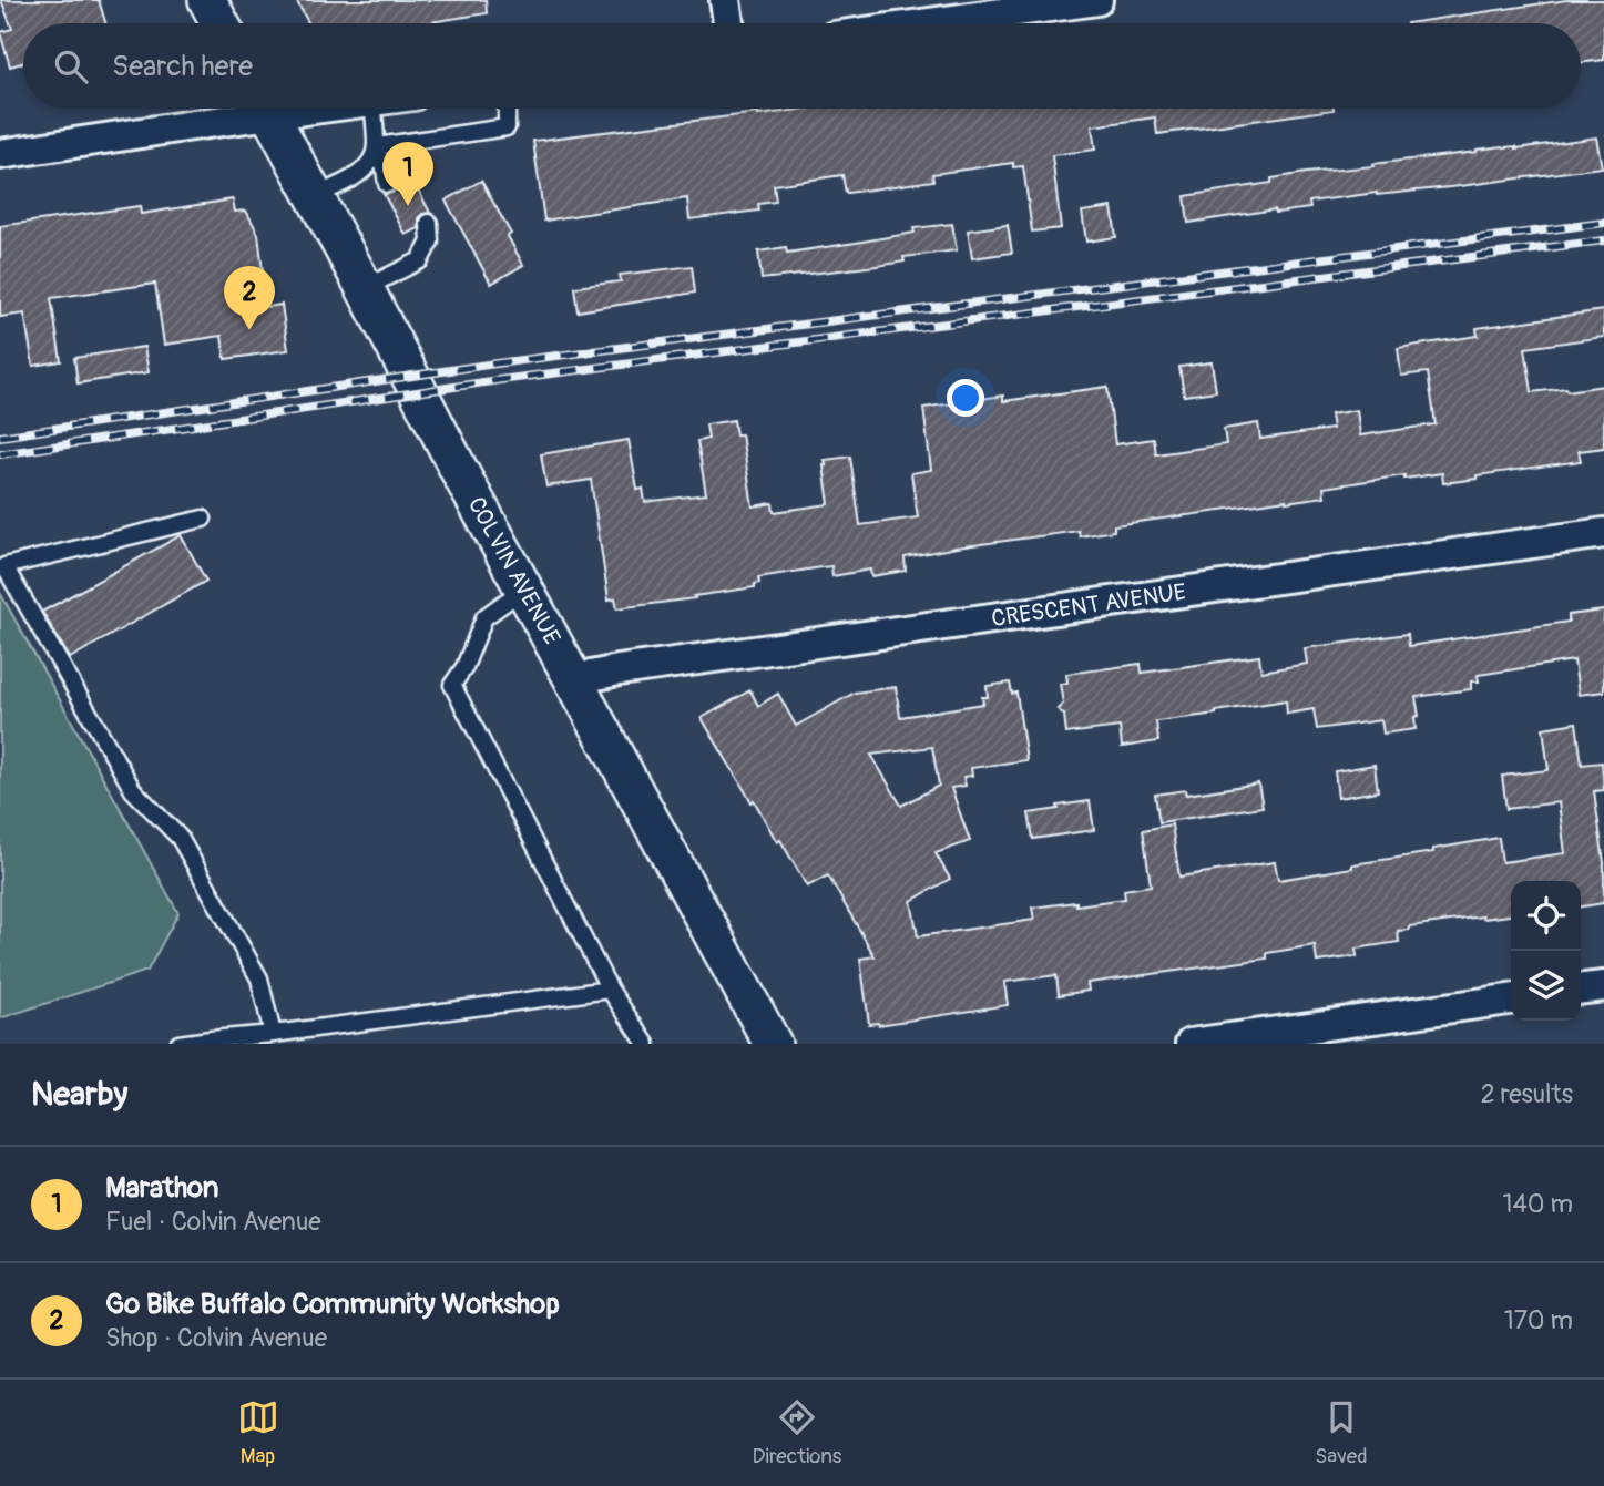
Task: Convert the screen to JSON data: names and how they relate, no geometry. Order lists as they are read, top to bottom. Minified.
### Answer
{"streets":{"street":["COLVIN AVENUE","CRESCENT AVENUE"]},"crossings":[["COLVIN AVENUE","CRESCENT AVENUE"]],"page":{"search":"Search here","pins":["1","2"],"heading":["Nearby","2 results"],"list":[{"mark":"1","name":"Marathon","note":"Fuel · Colvin Avenue","value":"140 m"},{"mark":"2","name":"Go Bike Buffalo Community Workshop","note":"Shop · Colvin Avenue","value":"170 m"}],"nav":["Map","Directions","Saved"]}}
